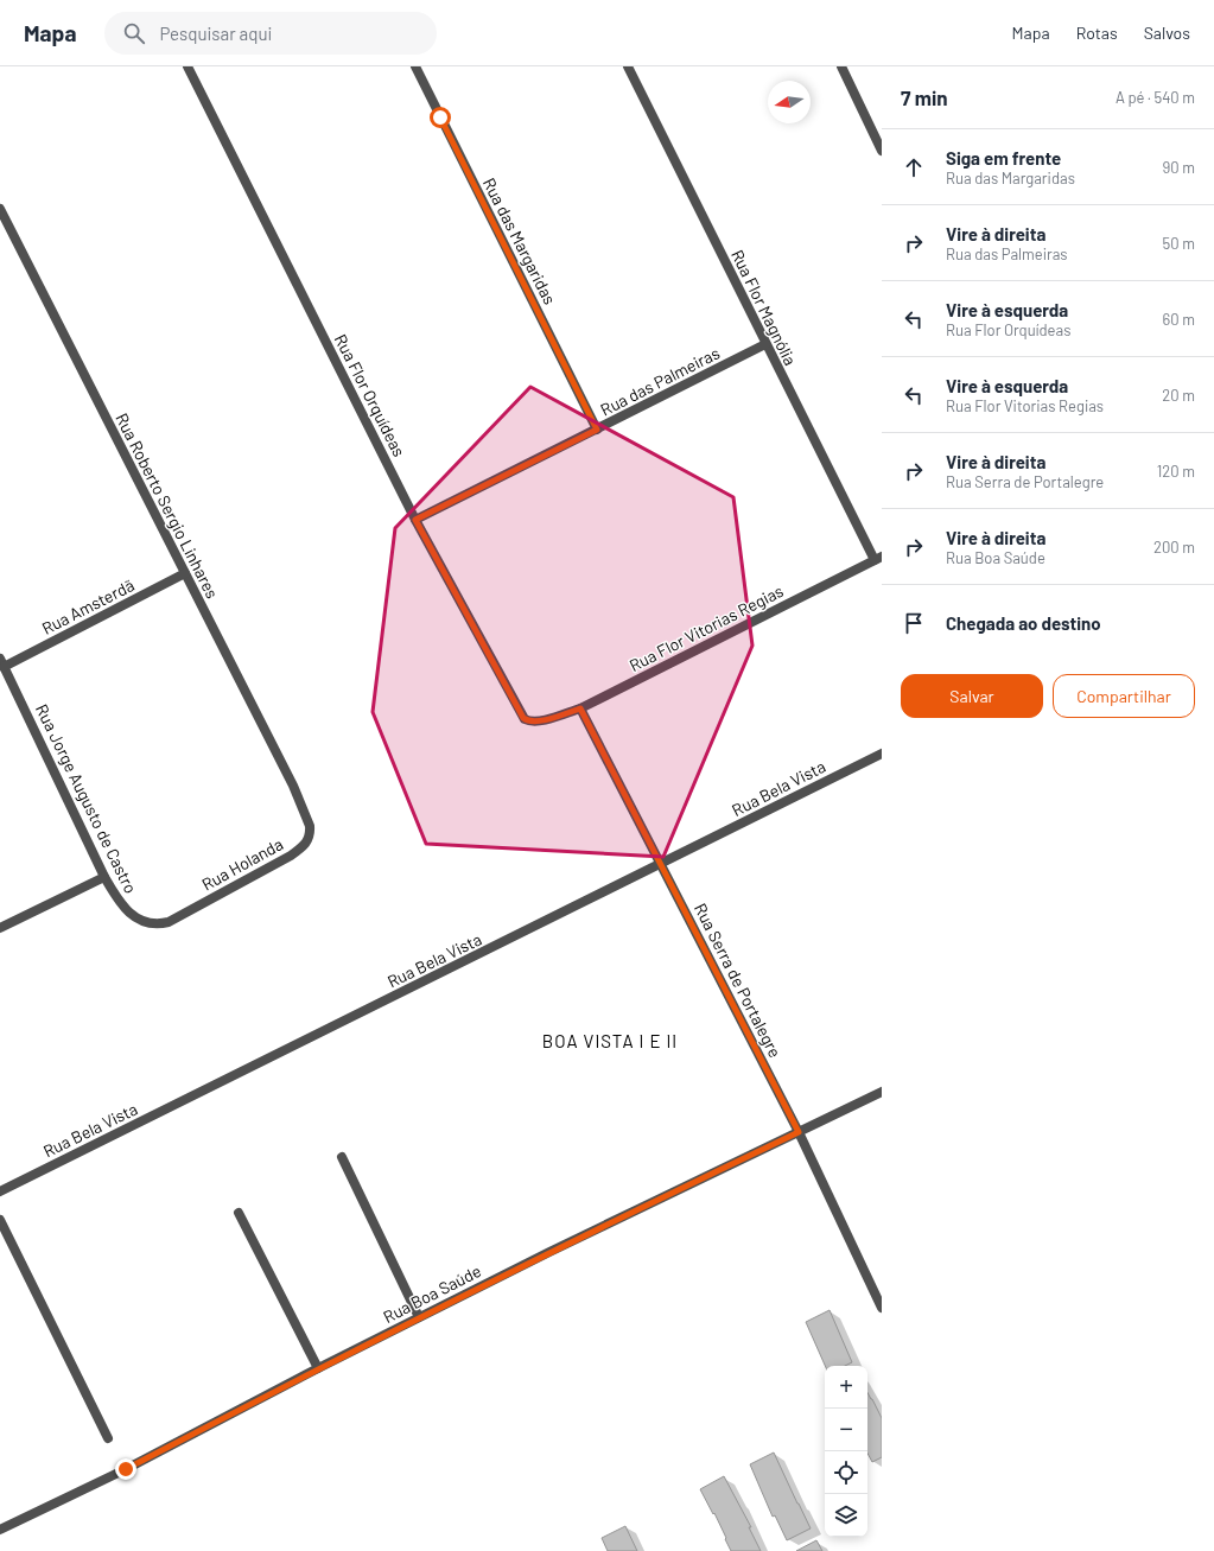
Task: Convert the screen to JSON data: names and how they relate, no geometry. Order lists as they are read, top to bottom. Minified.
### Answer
{"streets":{"street":["Rua das Margaridas","Rua Flor Magnólia","Rua das Palmeiras","Rua Flor Orquídeas","Rua Roberto Sergio Linhares","Rua Amsterdã","Rua Flor Vitorias Regias","Rua Bela Vista","Rua Jorge Augusto de Castro","Rua Holanda","Rua Serra de Portalegre","Rua Boa Saúde"]},"crossings":[["Rua das Margaridas","Rua das Palmeiras"],["Rua Flor Magnólia","Rua das Palmeiras"],["Rua Flor Magnólia","Rua Flor Vitorias Regias"],["Rua das Palmeiras","Rua Flor Orquídeas"],["Rua Flor Orquídeas","Rua Flor Vitorias Regias"],["Rua Roberto Sergio Linhares","Rua Amsterdã"],["Rua Roberto Sergio Linhares","Rua Holanda"],["Rua Amsterdã","Rua Jorge Augusto de Castro"],["Rua Flor Vitorias Regias","Rua Serra de Portalegre"],["Rua Bela Vista","Rua Serra de Portalegre"],["Rua Jorge Augusto de Castro","Rua Holanda"],["Rua Serra de Portalegre","Rua Boa Saúde"]],"districts":["BOA VISTA I E II"],"north":"left","page":{"header":"Mapa","search":"Pesquisar aqui","nav":["Mapa","Rotas","Salvos"],"heading":["7 min","A pé · 540 m"],"list":[["Siga em frente","Rua das Margaridas","90 m"],["Vire à direita","Rua das Palmeiras","50 m"],["Vire à esquerda","Rua Flor Orquídeas","60 m"],["Vire à esquerda","Rua Flor Vitorias Regias","20 m"],["Vire à direita","Rua Serra de Portalegre","120 m"],["Vire à direita","Rua Boa Saúde","200 m"],"Chegada ao destino"],"buttons":["Salvar","Compartilhar"],"map_buttons":["+","−"]}}
